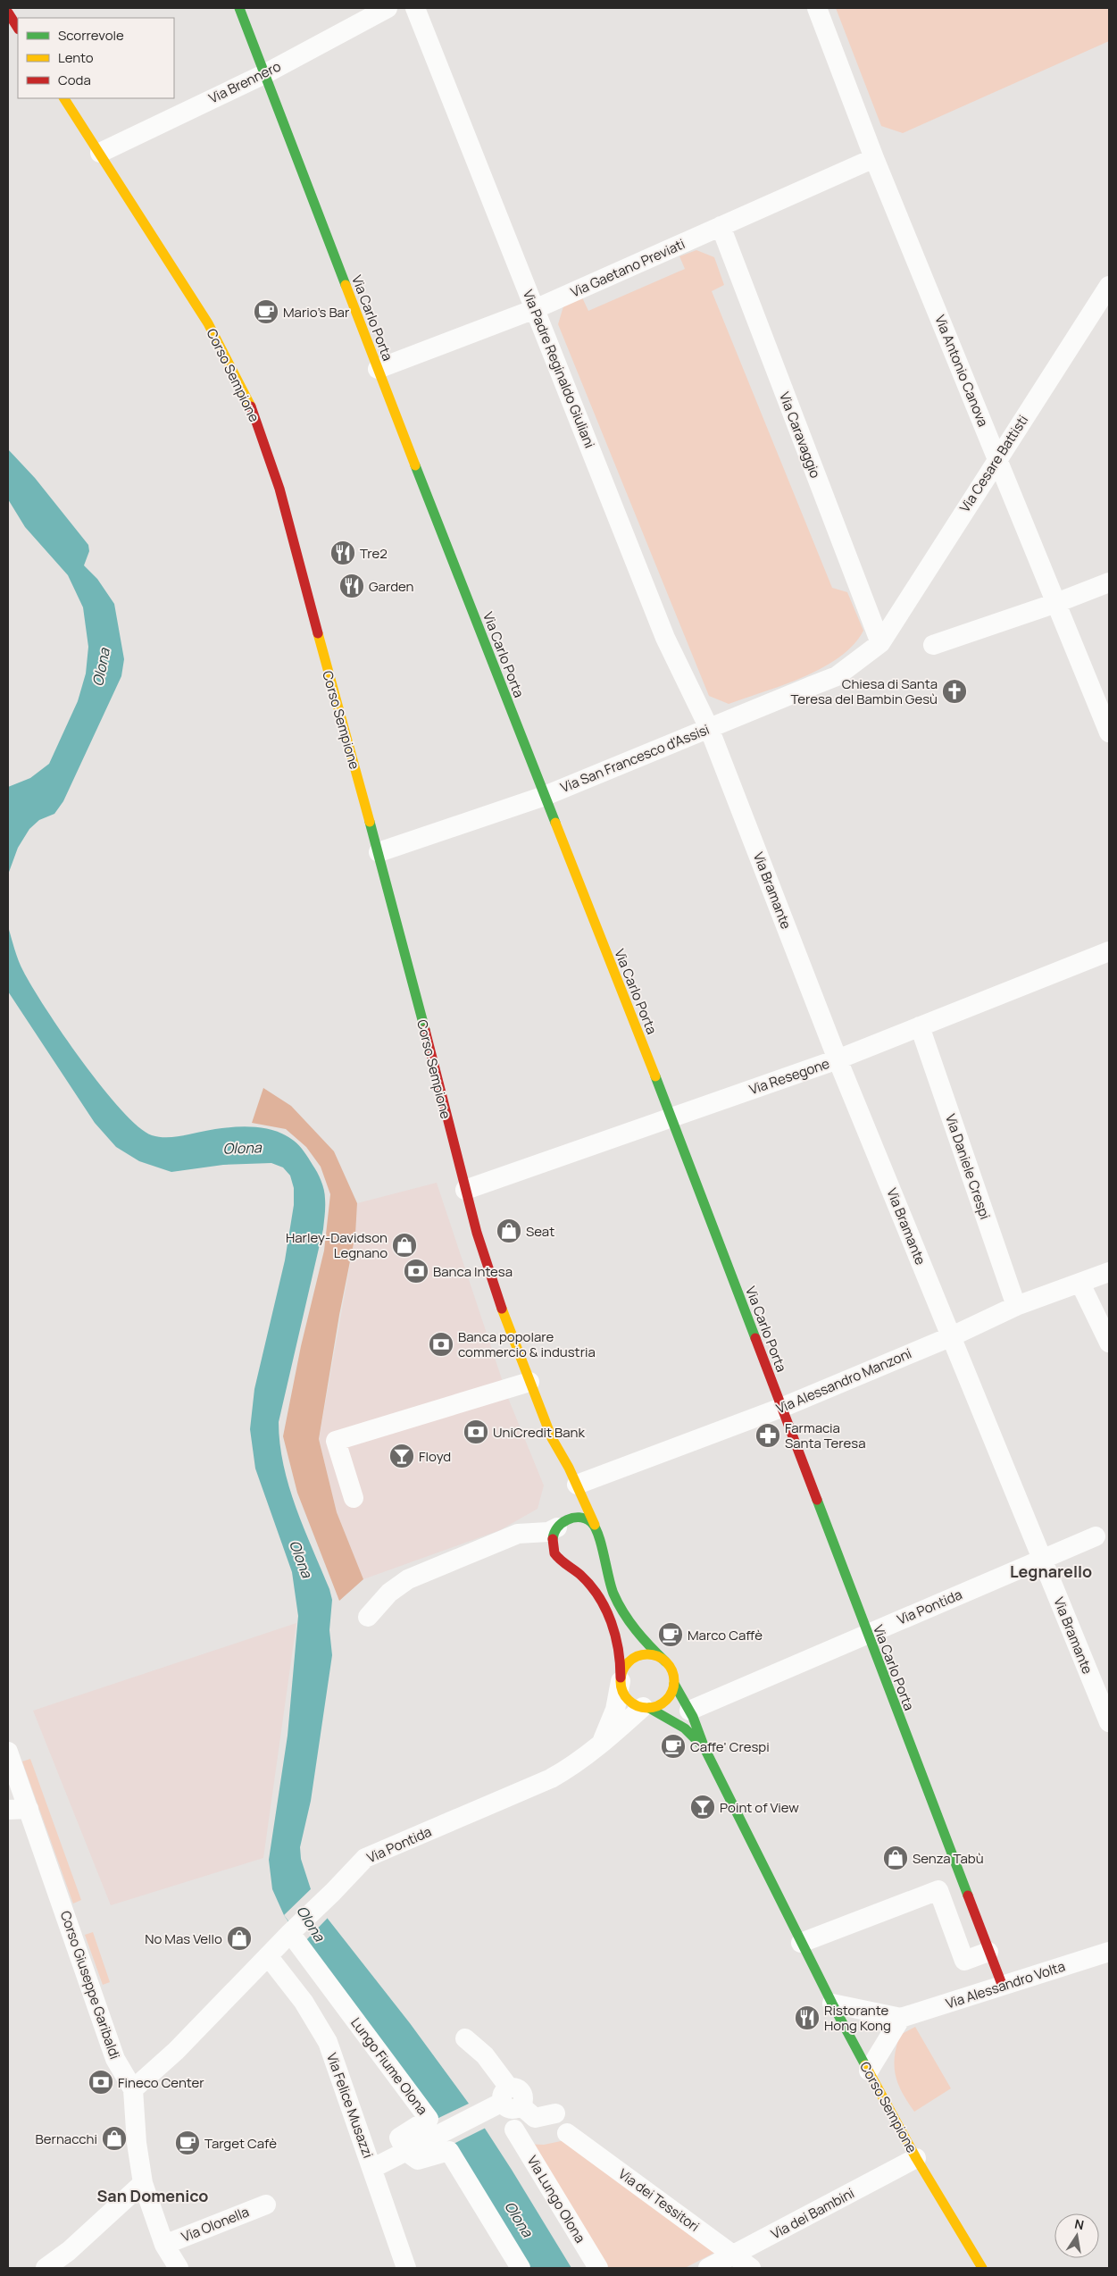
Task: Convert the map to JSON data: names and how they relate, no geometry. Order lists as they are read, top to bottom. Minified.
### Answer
{"streets":{"main road":["Via Carlo Porta","Corso Sempione"],"street":["Via Brennero","Via Gaetano Previati","Via Padre Reginaldo Giuliani","Via Antonio Canova","Via Caravaggio","Via Cesare Battisti","Via San Francesco d'Assisi","Via Bramante","Via Resegone","Via Daniele Crespi","Via Alessandro Manzoni","Via Pontida","Corso Giuseppe Garibaldi","Via Alessandro Volta","Lungo Fiume Olona","Via Felice Musazzi","Via Lungo Olona","Via dei Tessitori","Via dei Bambini","Via Olonella"]},"crossings":[["Via Brennero","Via Carlo Porta"],["Via Brennero","Corso Sempione"],["Via Gaetano Previati","Via Carlo Porta"],["Via Gaetano Previati","Via Padre Reginaldo Giuliani"],["Via Gaetano Previati","Via Antonio Canova"],["Via Gaetano Previati","Via Caravaggio"],["Via Carlo Porta","Via San Francesco d'Assisi"],["Via Carlo Porta","Via Resegone"],["Via Carlo Porta","Via Alessandro Manzoni"],["Via Carlo Porta","Via Pontida"],["Via Carlo Porta","Via Alessandro Volta"],["Via Padre Reginaldo Giuliani","Via San Francesco d'Assisi"],["Via Padre Reginaldo Giuliani","Via Bramante"],["Via Antonio Canova","Via Cesare Battisti"],["Corso Sempione","Via San Francesco d'Assisi"],["Corso Sempione","Via Resegone"],["Corso Sempione","Via Alessandro Manzoni"],["Corso Sempione","Via Pontida"],["Corso Sempione","Via Alessandro Volta"],["Corso Sempione","Via dei Bambini"],["Via Caravaggio","Via Cesare Battisti"],["Via Caravaggio","Via San Francesco d'Assisi"],["Via Cesare Battisti","Via San Francesco d'Assisi"],["Via San Francesco d'Assisi","Via Bramante"],["Via Bramante","Via Resegone"],["Via Bramante","Via Alessandro Manzoni"],["Via Bramante","Via Pontida"],["Via Resegone","Via Daniele Crespi"],["Via Daniele Crespi","Via Alessandro Manzoni"],["Via Pontida","Corso Giuseppe Garibaldi"],["Via Pontida","Lungo Fiume Olona"],["Via Pontida","Via Felice Musazzi"],["Corso Giuseppe Garibaldi","Via Olonella"],["Via dei Tessitori","Via dei Bambini"]],"districts":["Legnarello","San Domenico"],"water":["Olona"],"places":{"cafe":["Mario's Bar","Marco Caffè","Caffe' Crespi","Target Cafè"],"restaurant":["Tre2","Garden","Ristorante Hong Kong"],"church":["Chiesa di Santa Teresa del Bambin Gesù"],"shop":["Seat","Harley-Davidson Legnano","Senza Tabù","No Mas Vello","Bernacchi"],"bank":["Banca Intesa","Banca popolare commercio & industria","UniCredit Bank","Fineco Center"],"pharmacy":["Farmacia Santa Teresa"],"bar":["Floyd","Point of View"]},"legend":["Scorrevole","Lento","Coda"],"north":"top"}
